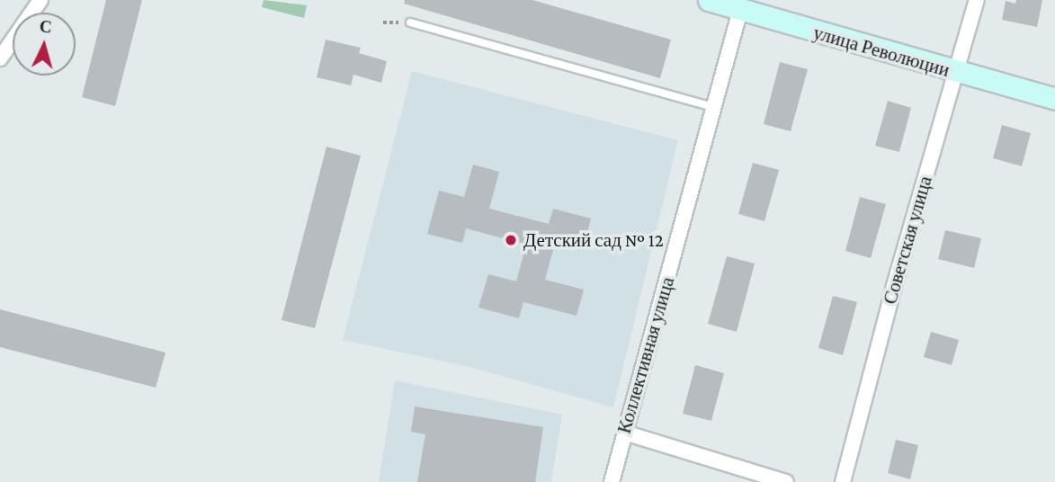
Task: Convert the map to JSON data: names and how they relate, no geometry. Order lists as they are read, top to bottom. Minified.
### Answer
{"streets":{"street":["улица Революции","Советская улица","Коллективная улица"]},"crossings":[["улица Революции","Советская улица"],["улица Революции","Коллективная улица"]],"places":["Детский сад № 12"],"north":"top"}
